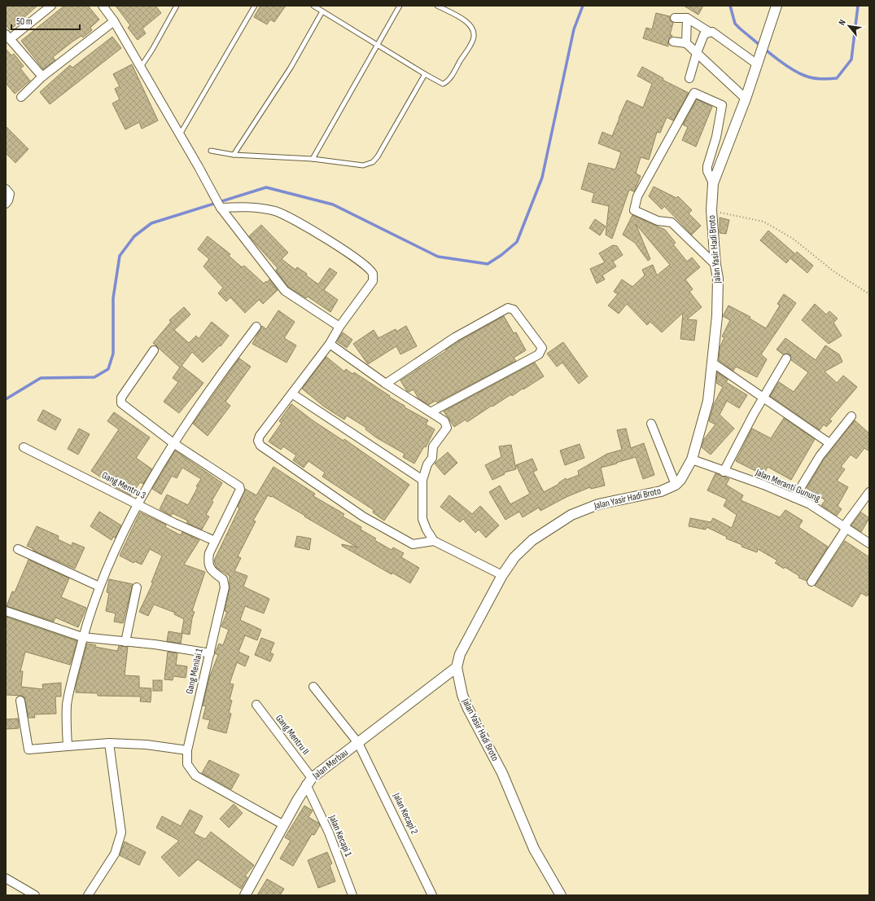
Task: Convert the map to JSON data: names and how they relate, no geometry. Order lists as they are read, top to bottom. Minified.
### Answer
{"streets":{"street":["Jalan Yasir Hadi Broto","Gang Mentru 3","Jalan Meranti Gunung","Gang Menilai 1","Gang Mentru II","Jalan Merbau","Jalan Kecapi 2","Jalan Kecapi 1"]},"crossings":[["Jalan Yasir Hadi Broto","Jalan Meranti Gunung"],["Jalan Yasir Hadi Broto","Jalan Merbau"],["Gang Mentru 3","Gang Menilai 1"],["Gang Menilai 1","Jalan Merbau"],["Gang Mentru II","Jalan Merbau"],["Gang Mentru II","Jalan Kecapi 1"],["Jalan Merbau","Jalan Kecapi 2"],["Jalan Merbau","Jalan Kecapi 1"]],"scale_bar":"50 m","north":"top left"}
